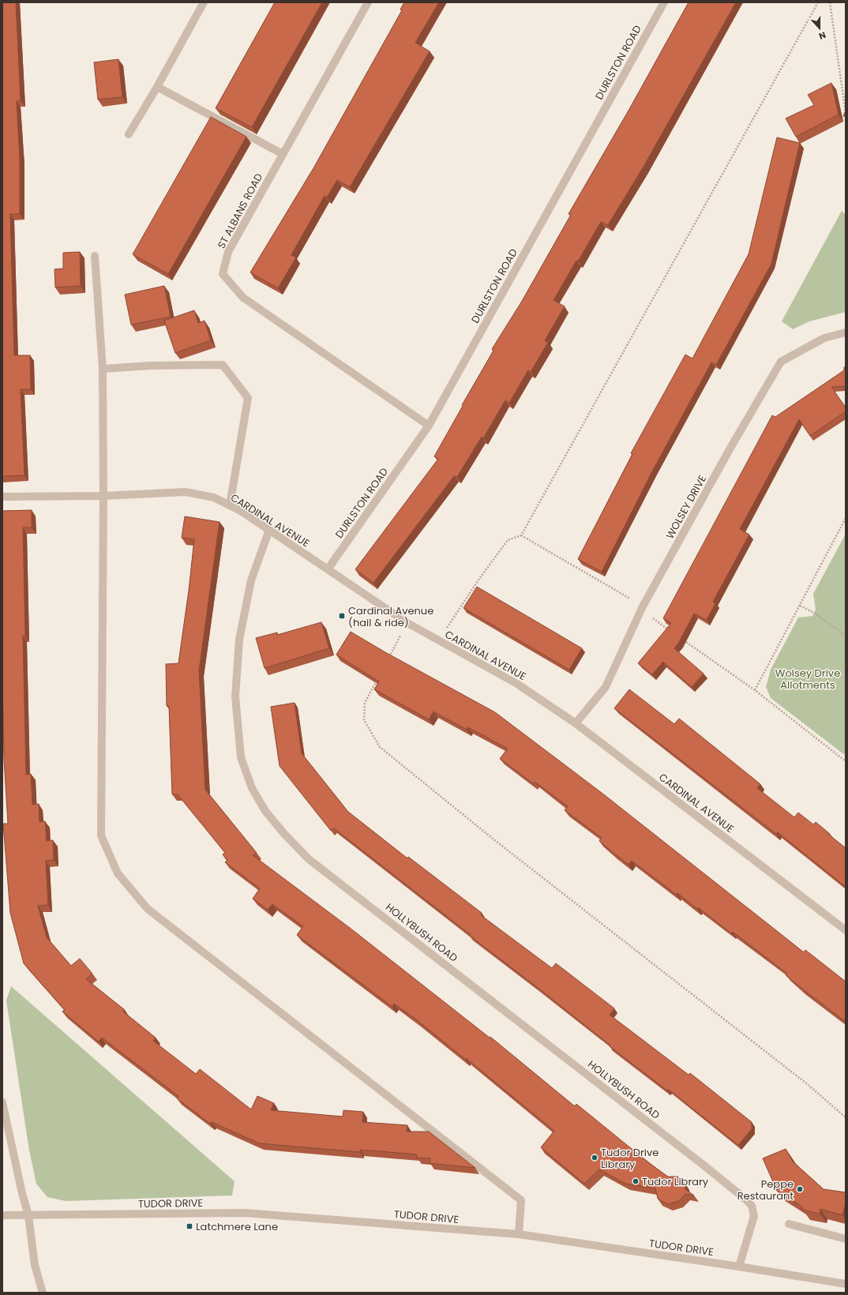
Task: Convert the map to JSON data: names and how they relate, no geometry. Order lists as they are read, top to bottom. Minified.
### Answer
{"streets":{"street":["DURLSTON ROAD","ST ALBANS ROAD","WOLSEY DRIVE","CARDINAL AVENUE","HOLLYBUSH ROAD","TUDOR DRIVE"]},"crossings":[["DURLSTON ROAD","ST ALBANS ROAD"],["DURLSTON ROAD","CARDINAL AVENUE"],["WOLSEY DRIVE","CARDINAL AVENUE"],["CARDINAL AVENUE","HOLLYBUSH ROAD"],["HOLLYBUSH ROAD","TUDOR DRIVE"]],"parks":["Wolsey Drive Allotments"],"places":{"transit":["Cardinal Avenue (hail & ride)","Latchmere Lane"],"other":["Tudor Drive Library","Tudor Library","Peppe Restaurant"]},"north":"bottom"}
